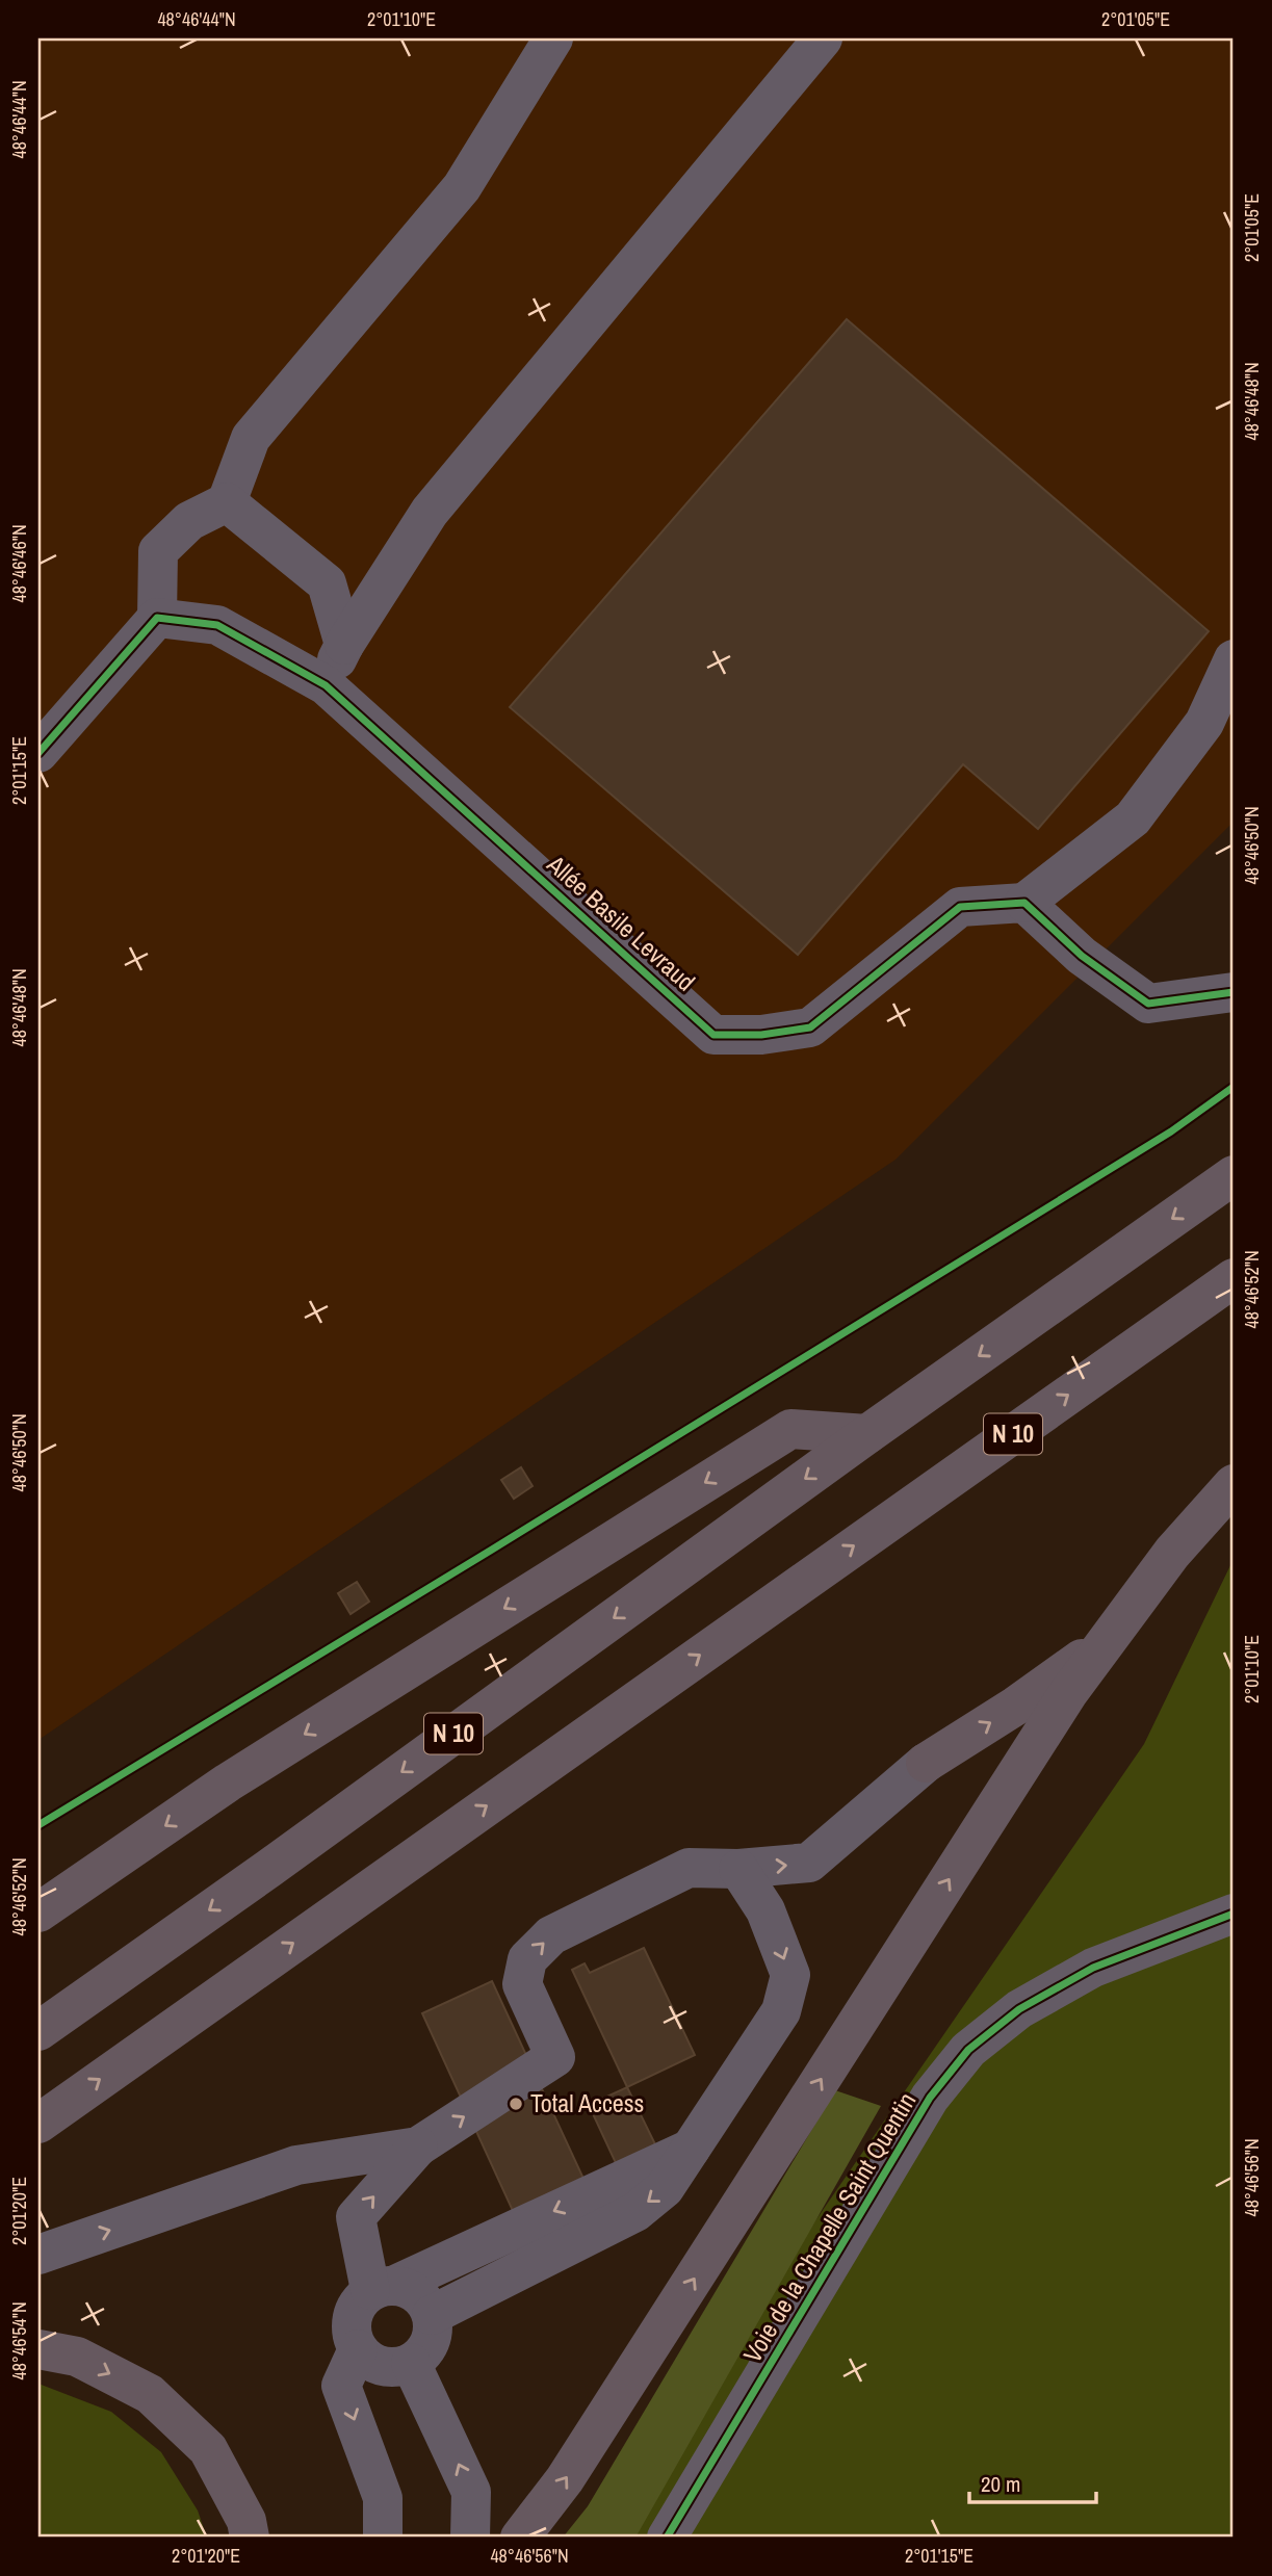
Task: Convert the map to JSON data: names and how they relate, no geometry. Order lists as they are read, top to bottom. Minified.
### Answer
{"streets":{"main road":["N 10"],"street":["Allée Basile Levraud","Voie de la Chapelle Saint Quentin"]},"places":["Total Access"],"scale_bar":"20 m","coordinates":["48°46'44\"N","2°01'10\"E","2°01'05\"E","48°46'48\"N","48°46'46\"N","2°01'15\"E","48°46'50\"N","48°46'52\"N","48°46'56\"N","2°01'20\"E","48°46'54\"N"]}
